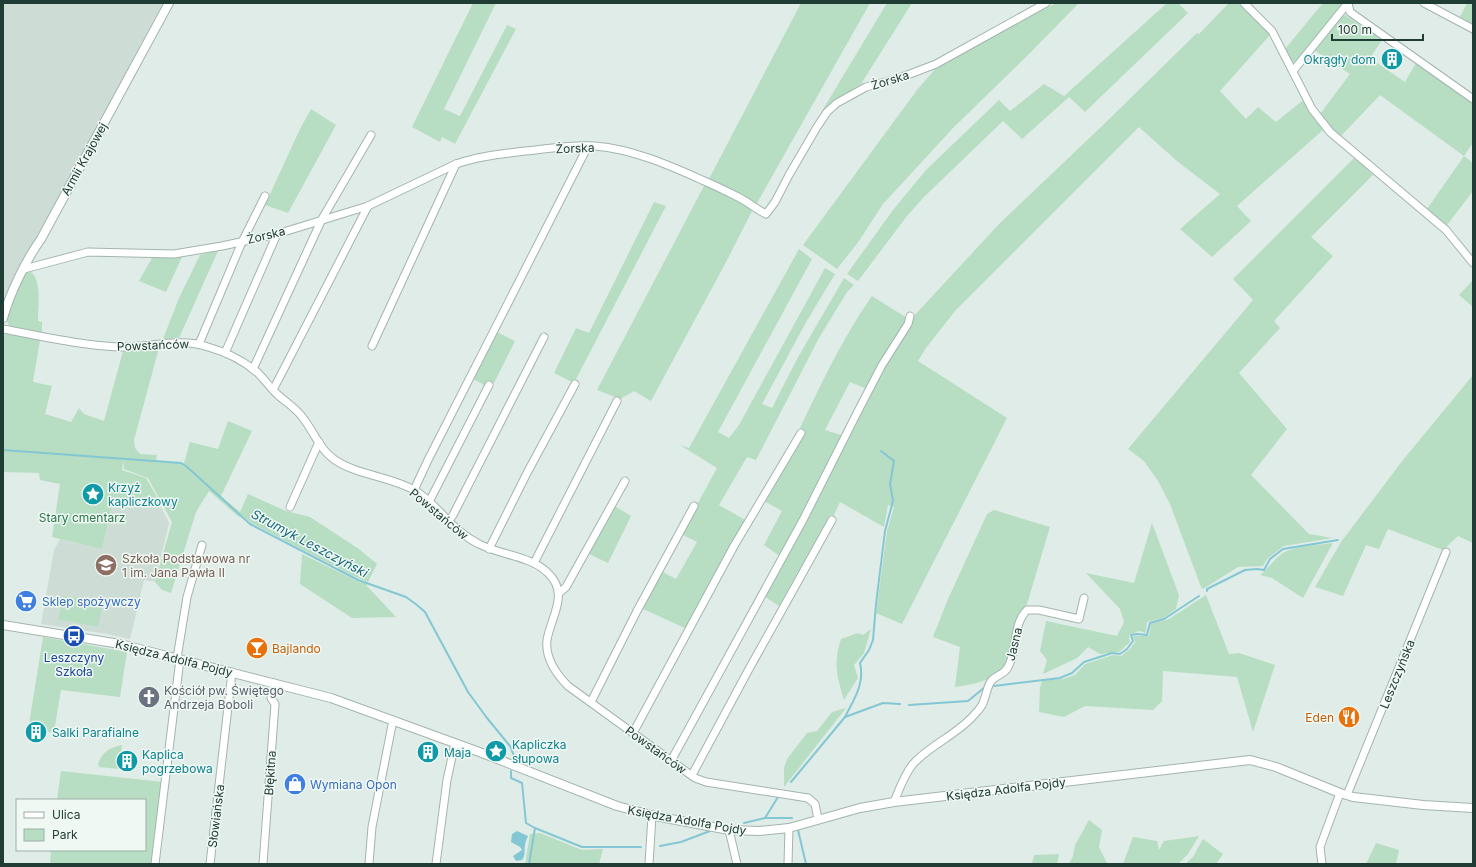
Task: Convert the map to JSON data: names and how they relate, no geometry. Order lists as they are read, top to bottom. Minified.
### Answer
{"streets":{"street":["Żorska","Armii Krajowej","Powstańców","Jasna","Księdza Adolfa Pojdy","Leszczyńska","Błękitna","Słowiańska"]},"crossings":[["Żorska","Armii Krajowej"],["Powstańców","Księdza Adolfa Pojdy"],["Jasna","Księdza Adolfa Pojdy"],["Księdza Adolfa Pojdy","Leszczyńska"],["Księdza Adolfa Pojdy","Błękitna"],["Księdza Adolfa Pojdy","Słowiańska"]],"water":["Strumyk Leszczyński"],"parks":["Stary cmentarz"],"places":{"building":["Okrągły dom","Salki Parafialne","Maja","Kaplica pogrzebowa"],"place":["Krzyż kapliczkowy","Kapliczka słupowa"],"school or university":["Szkoła Podstawowa nr 1 im. Jana Pawła II"],"supermarket":["Sklep spożywczy"],"bus stop":["Leszczyny Szkoła"],"bar":["Bajlando"],"church":["Kościół pw. Świętego Andrzeja Boboli"],"restaurant":["Eden"],"shop":["Wymiana Opon"]},"legend":["Ulica","Park"],"scale_bar":"100 m"}
